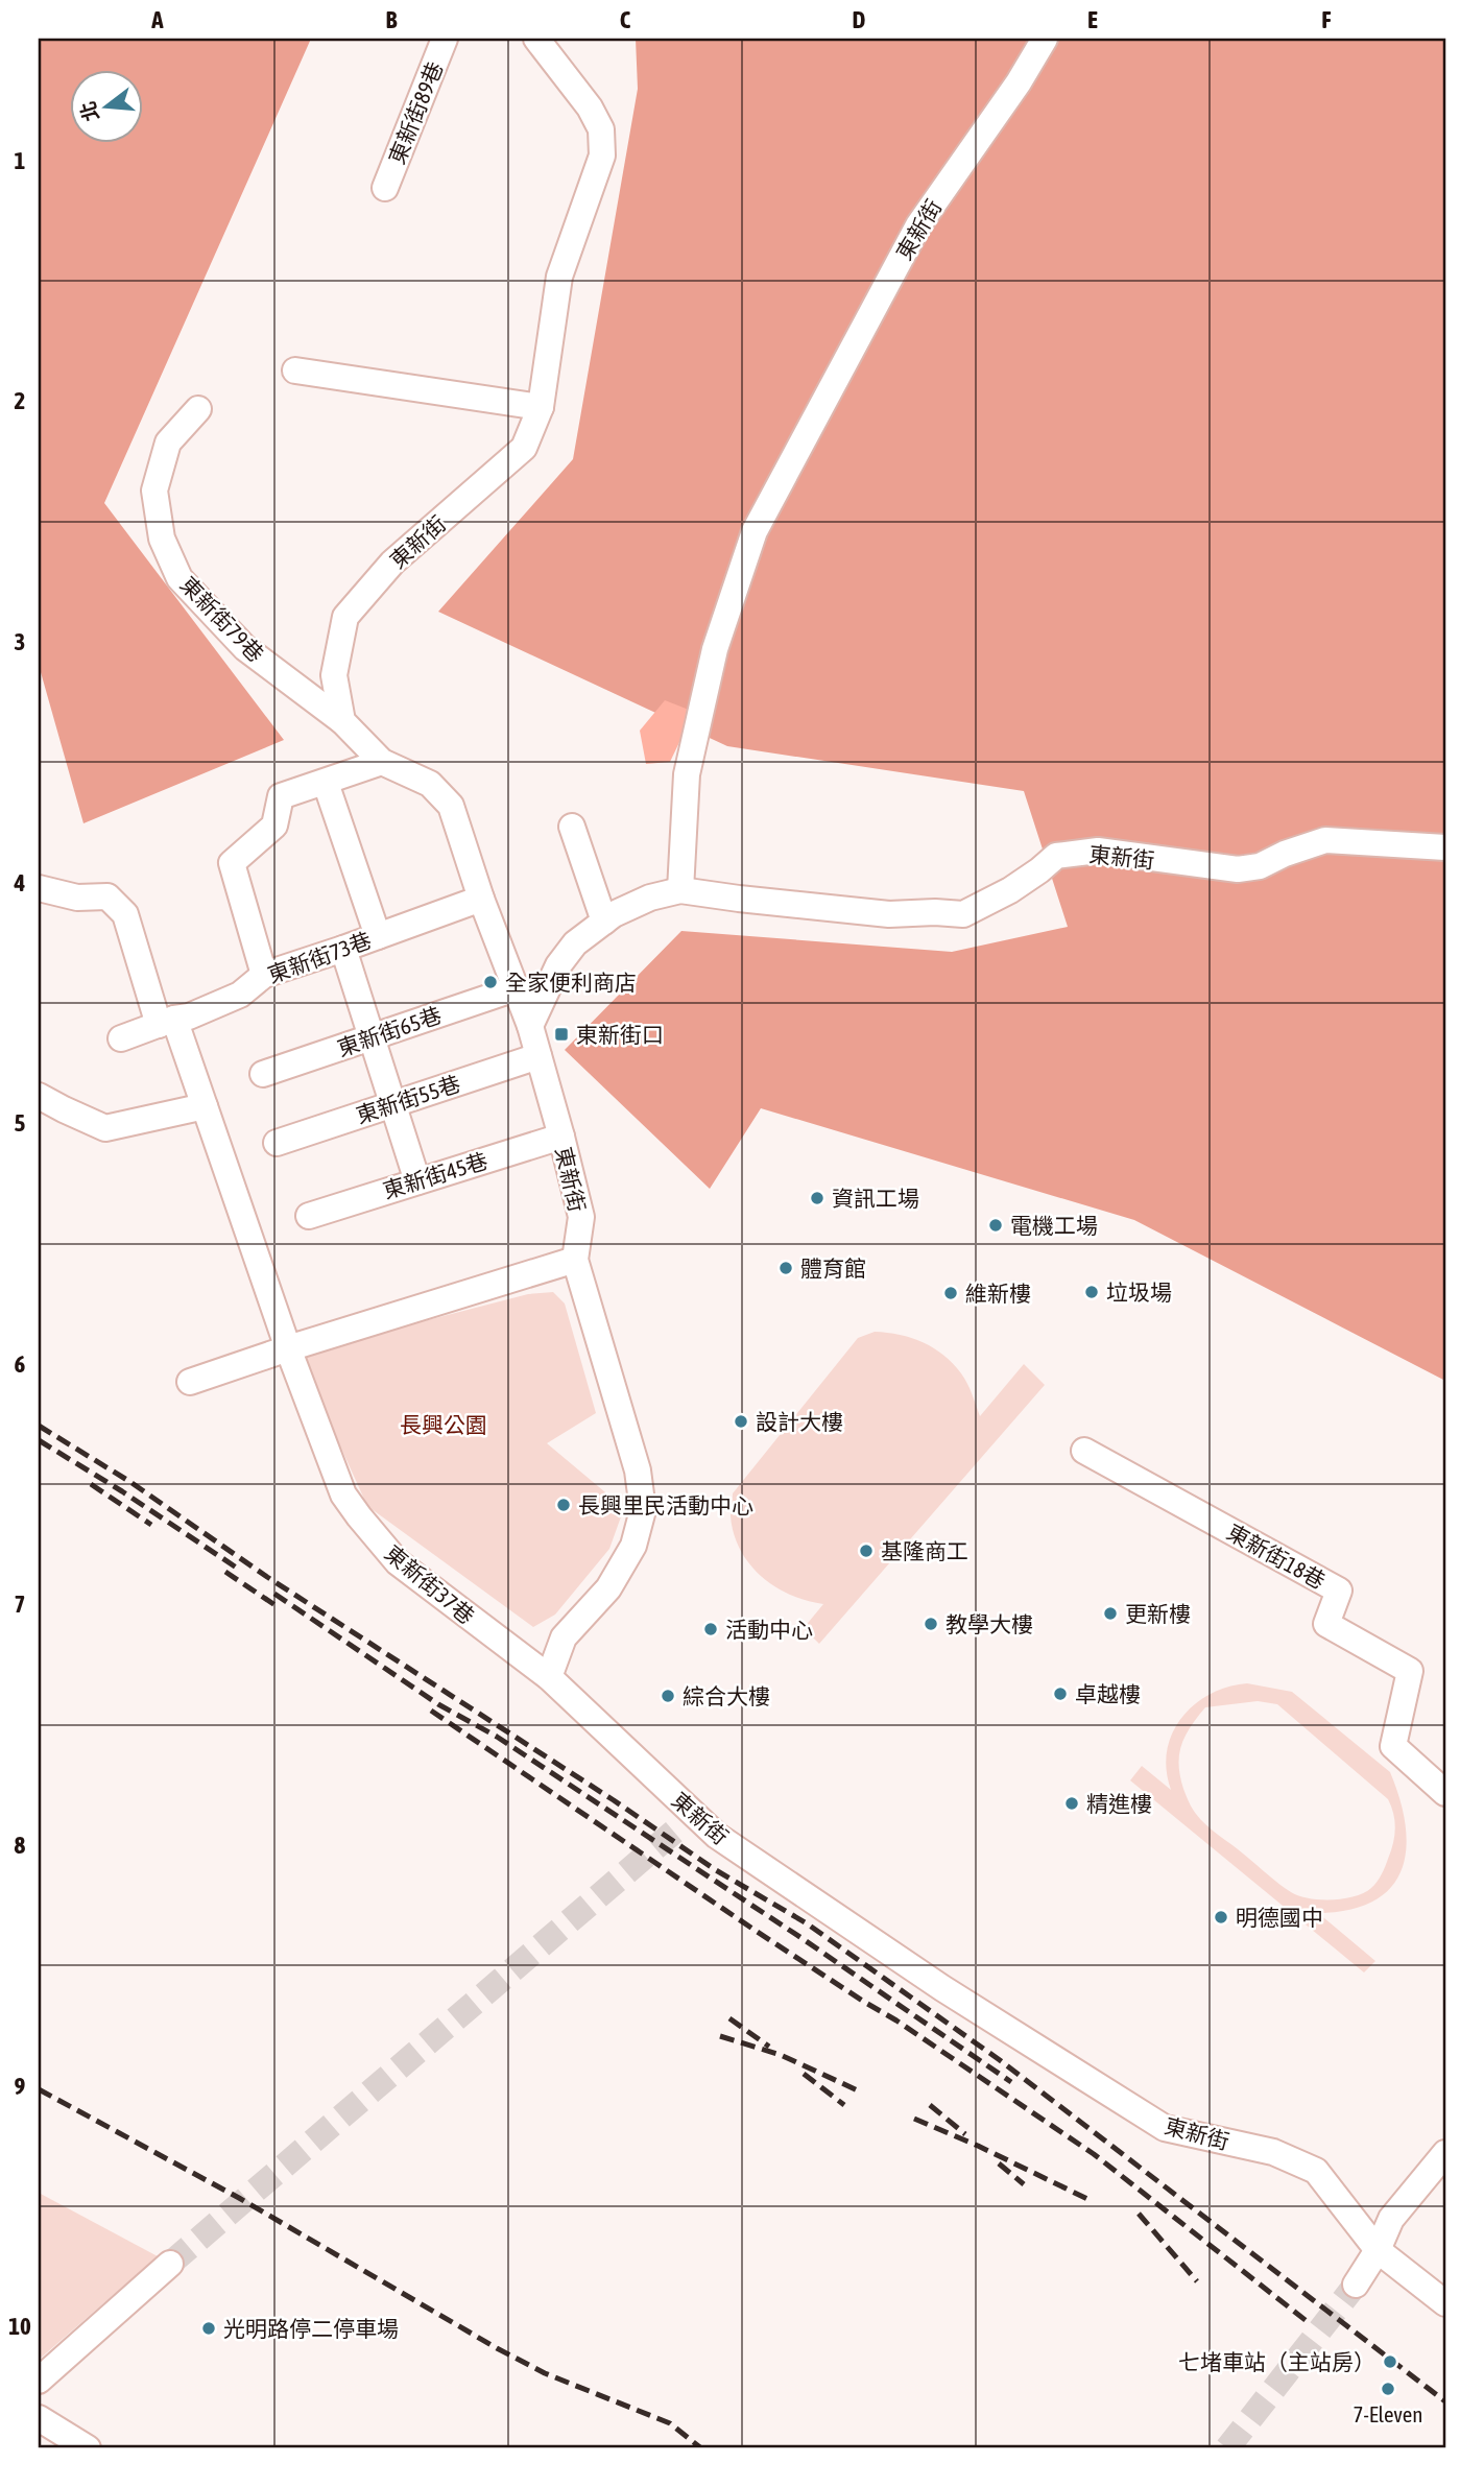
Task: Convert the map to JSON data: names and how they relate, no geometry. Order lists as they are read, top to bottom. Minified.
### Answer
{"streets":{"street":["東新街89巷","東新街","東新街79巷","東新街73巷","東新街65巷","東新街55巷","東新街45巷","東新街18巷","東新街37巷"]},"crossings":[["東新街","東新街79巷"],["東新街","東新街73巷"],["東新街","東新街65巷"],["東新街","東新街55巷"],["東新街","東新街45巷"],["東新街","東新街37巷"],["東新街73巷","東新街37巷"]],"parks":["長興公園"],"places":{"other":["全家便利商店","資訊工場","電機工場","體育館","垃圾場","維新樓","設計大樓","長興里民活動中心","基隆商工","更新樓","教學大樓","活動中心","卓越樓","綜合大樓","精進樓","明德國中","光明路停二停車場","七堵車站（主站房）","7-Eleven"],"transit":["東新街口"]},"north":"left","grid":{"columns":["A","B","C","D","E","F"],"rows":["1","2","3","4","5","6","7","8","9","10"]}}
